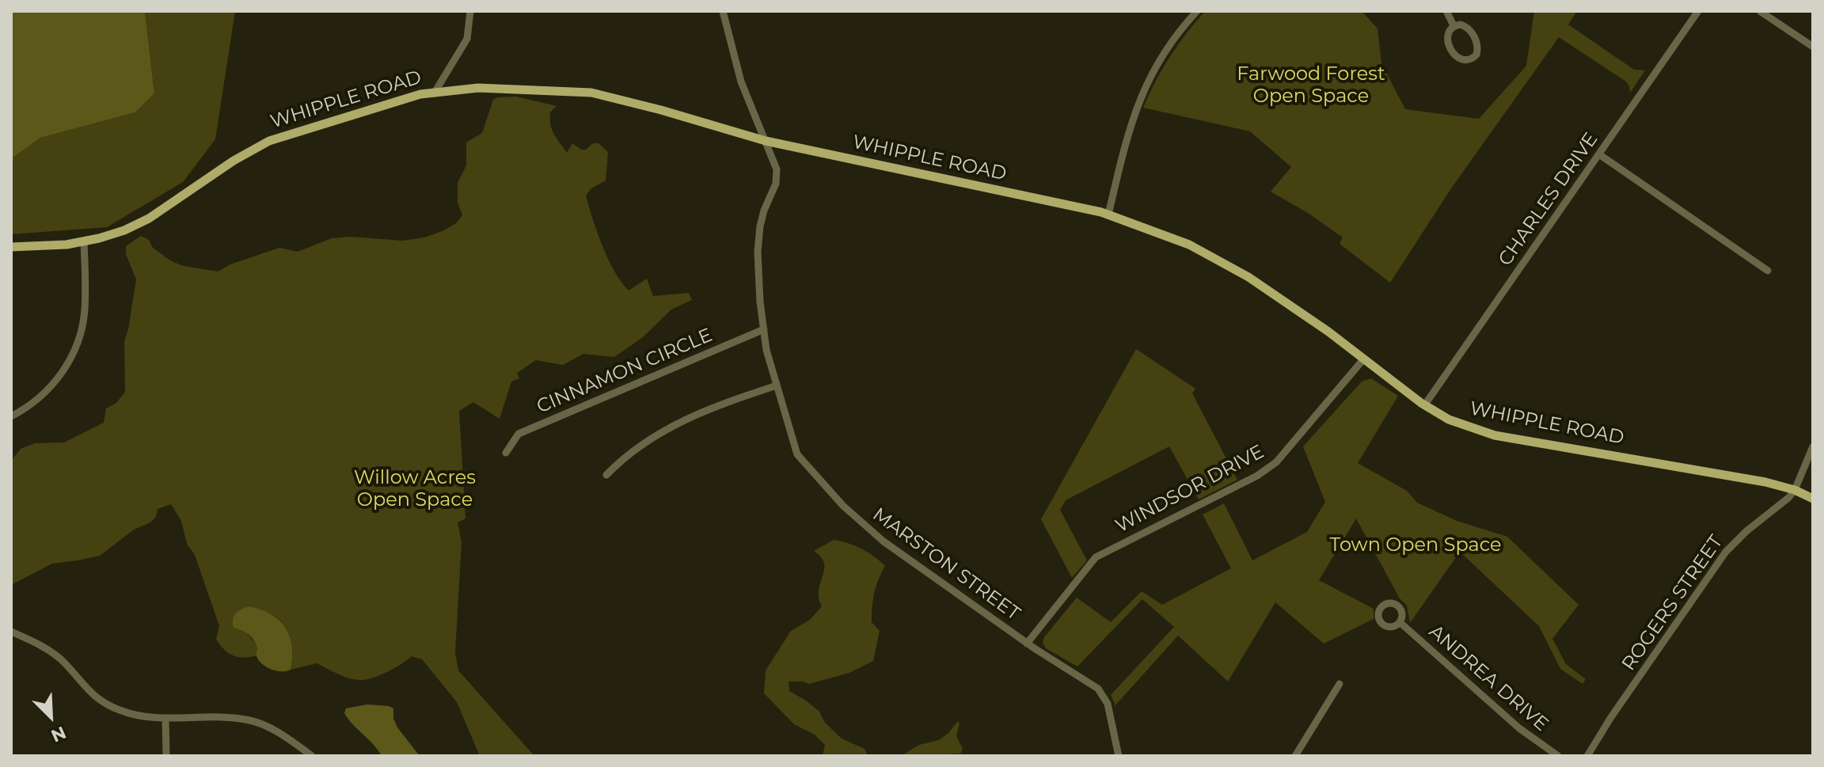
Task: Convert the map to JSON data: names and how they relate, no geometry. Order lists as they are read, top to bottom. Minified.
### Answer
{"streets":{"main road":["WHIPPLE ROAD"],"street":["CHARLES DRIVE","CINNAMON CIRCLE","WINDSOR DRIVE","MARSTON STREET","ROGERS STREET","ANDREA DRIVE"]},"crossings":[["WHIPPLE ROAD","CHARLES DRIVE"],["WHIPPLE ROAD","WINDSOR DRIVE"],["WHIPPLE ROAD","MARSTON STREET"],["WHIPPLE ROAD","ROGERS STREET"],["CINNAMON CIRCLE","MARSTON STREET"],["WINDSOR DRIVE","MARSTON STREET"]],"parks":["Farwood Forest Open Space","Willow Acres Open Space","Town Open Space"],"north":"bottom right"}
